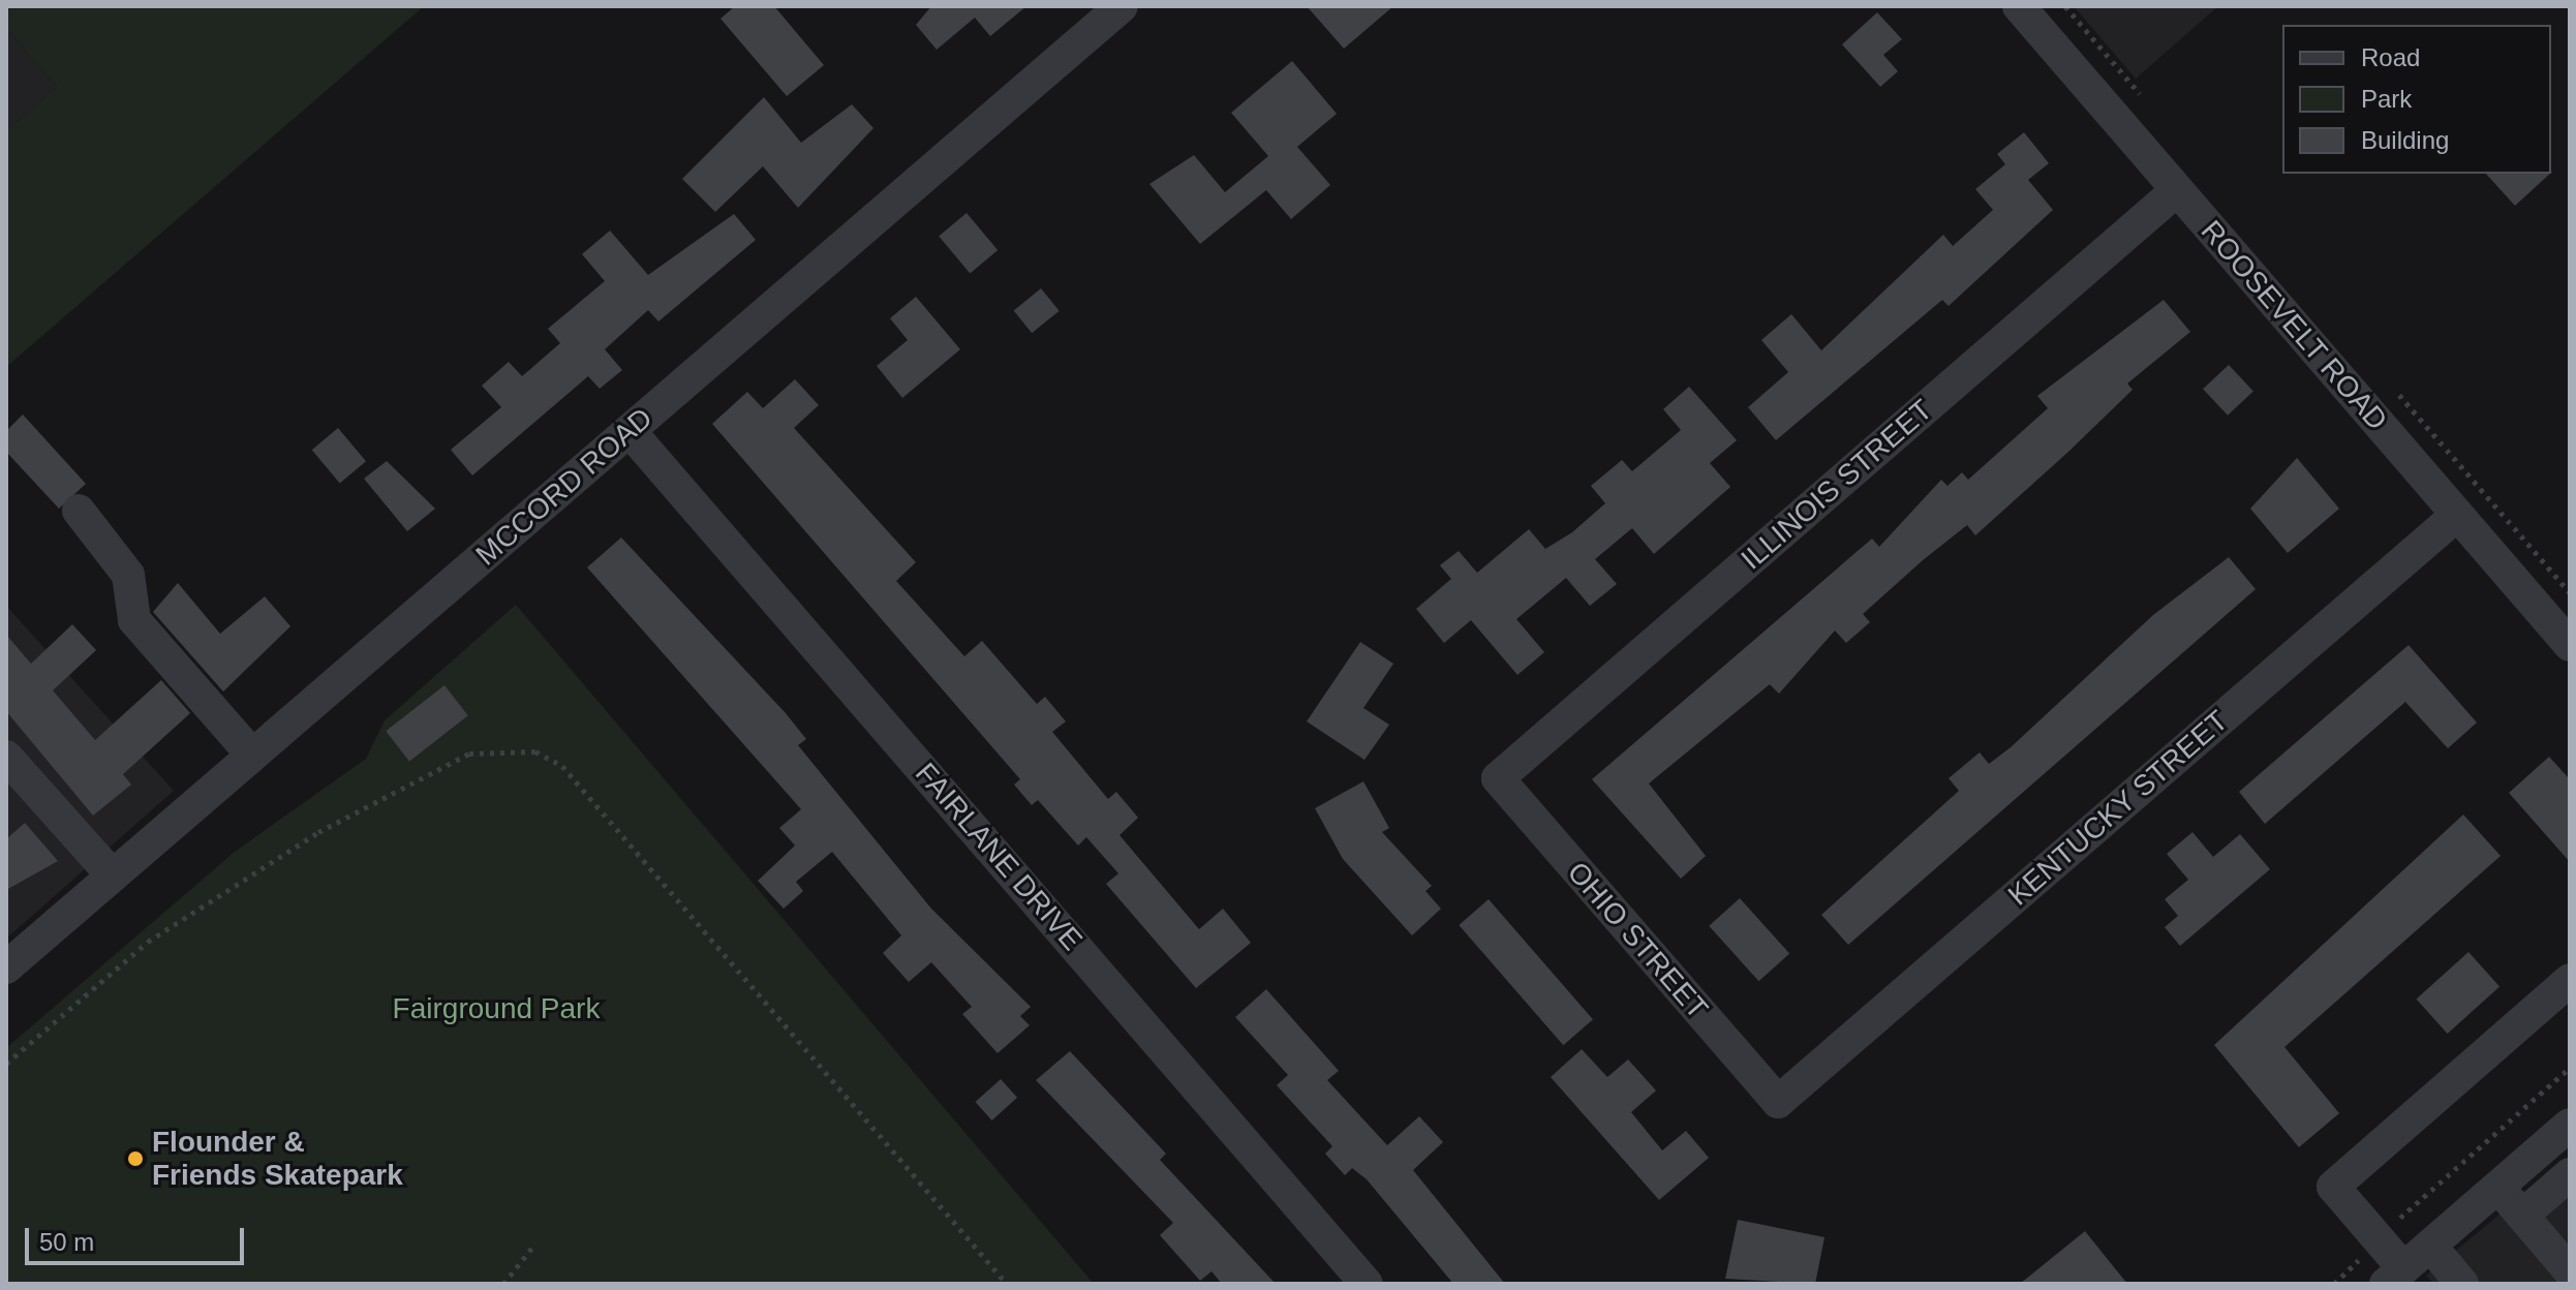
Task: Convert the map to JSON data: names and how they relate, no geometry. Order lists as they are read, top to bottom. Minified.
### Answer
{"streets":{"street":["ROOSEVELT ROAD","ILLINOIS STREET","MCCORD ROAD","KENTUCKY STREET","FAIRLANE DRIVE","OHIO STREET"]},"crossings":[["ROOSEVELT ROAD","ILLINOIS STREET"],["ROOSEVELT ROAD","KENTUCKY STREET"],["ILLINOIS STREET","OHIO STREET"],["MCCORD ROAD","FAIRLANE DRIVE"],["KENTUCKY STREET","OHIO STREET"]],"parks":["Fairground Park"],"places":["Flounder & Friends Skatepark"],"legend":["Road","Park","Building"],"scale_bar":"50 m"}
